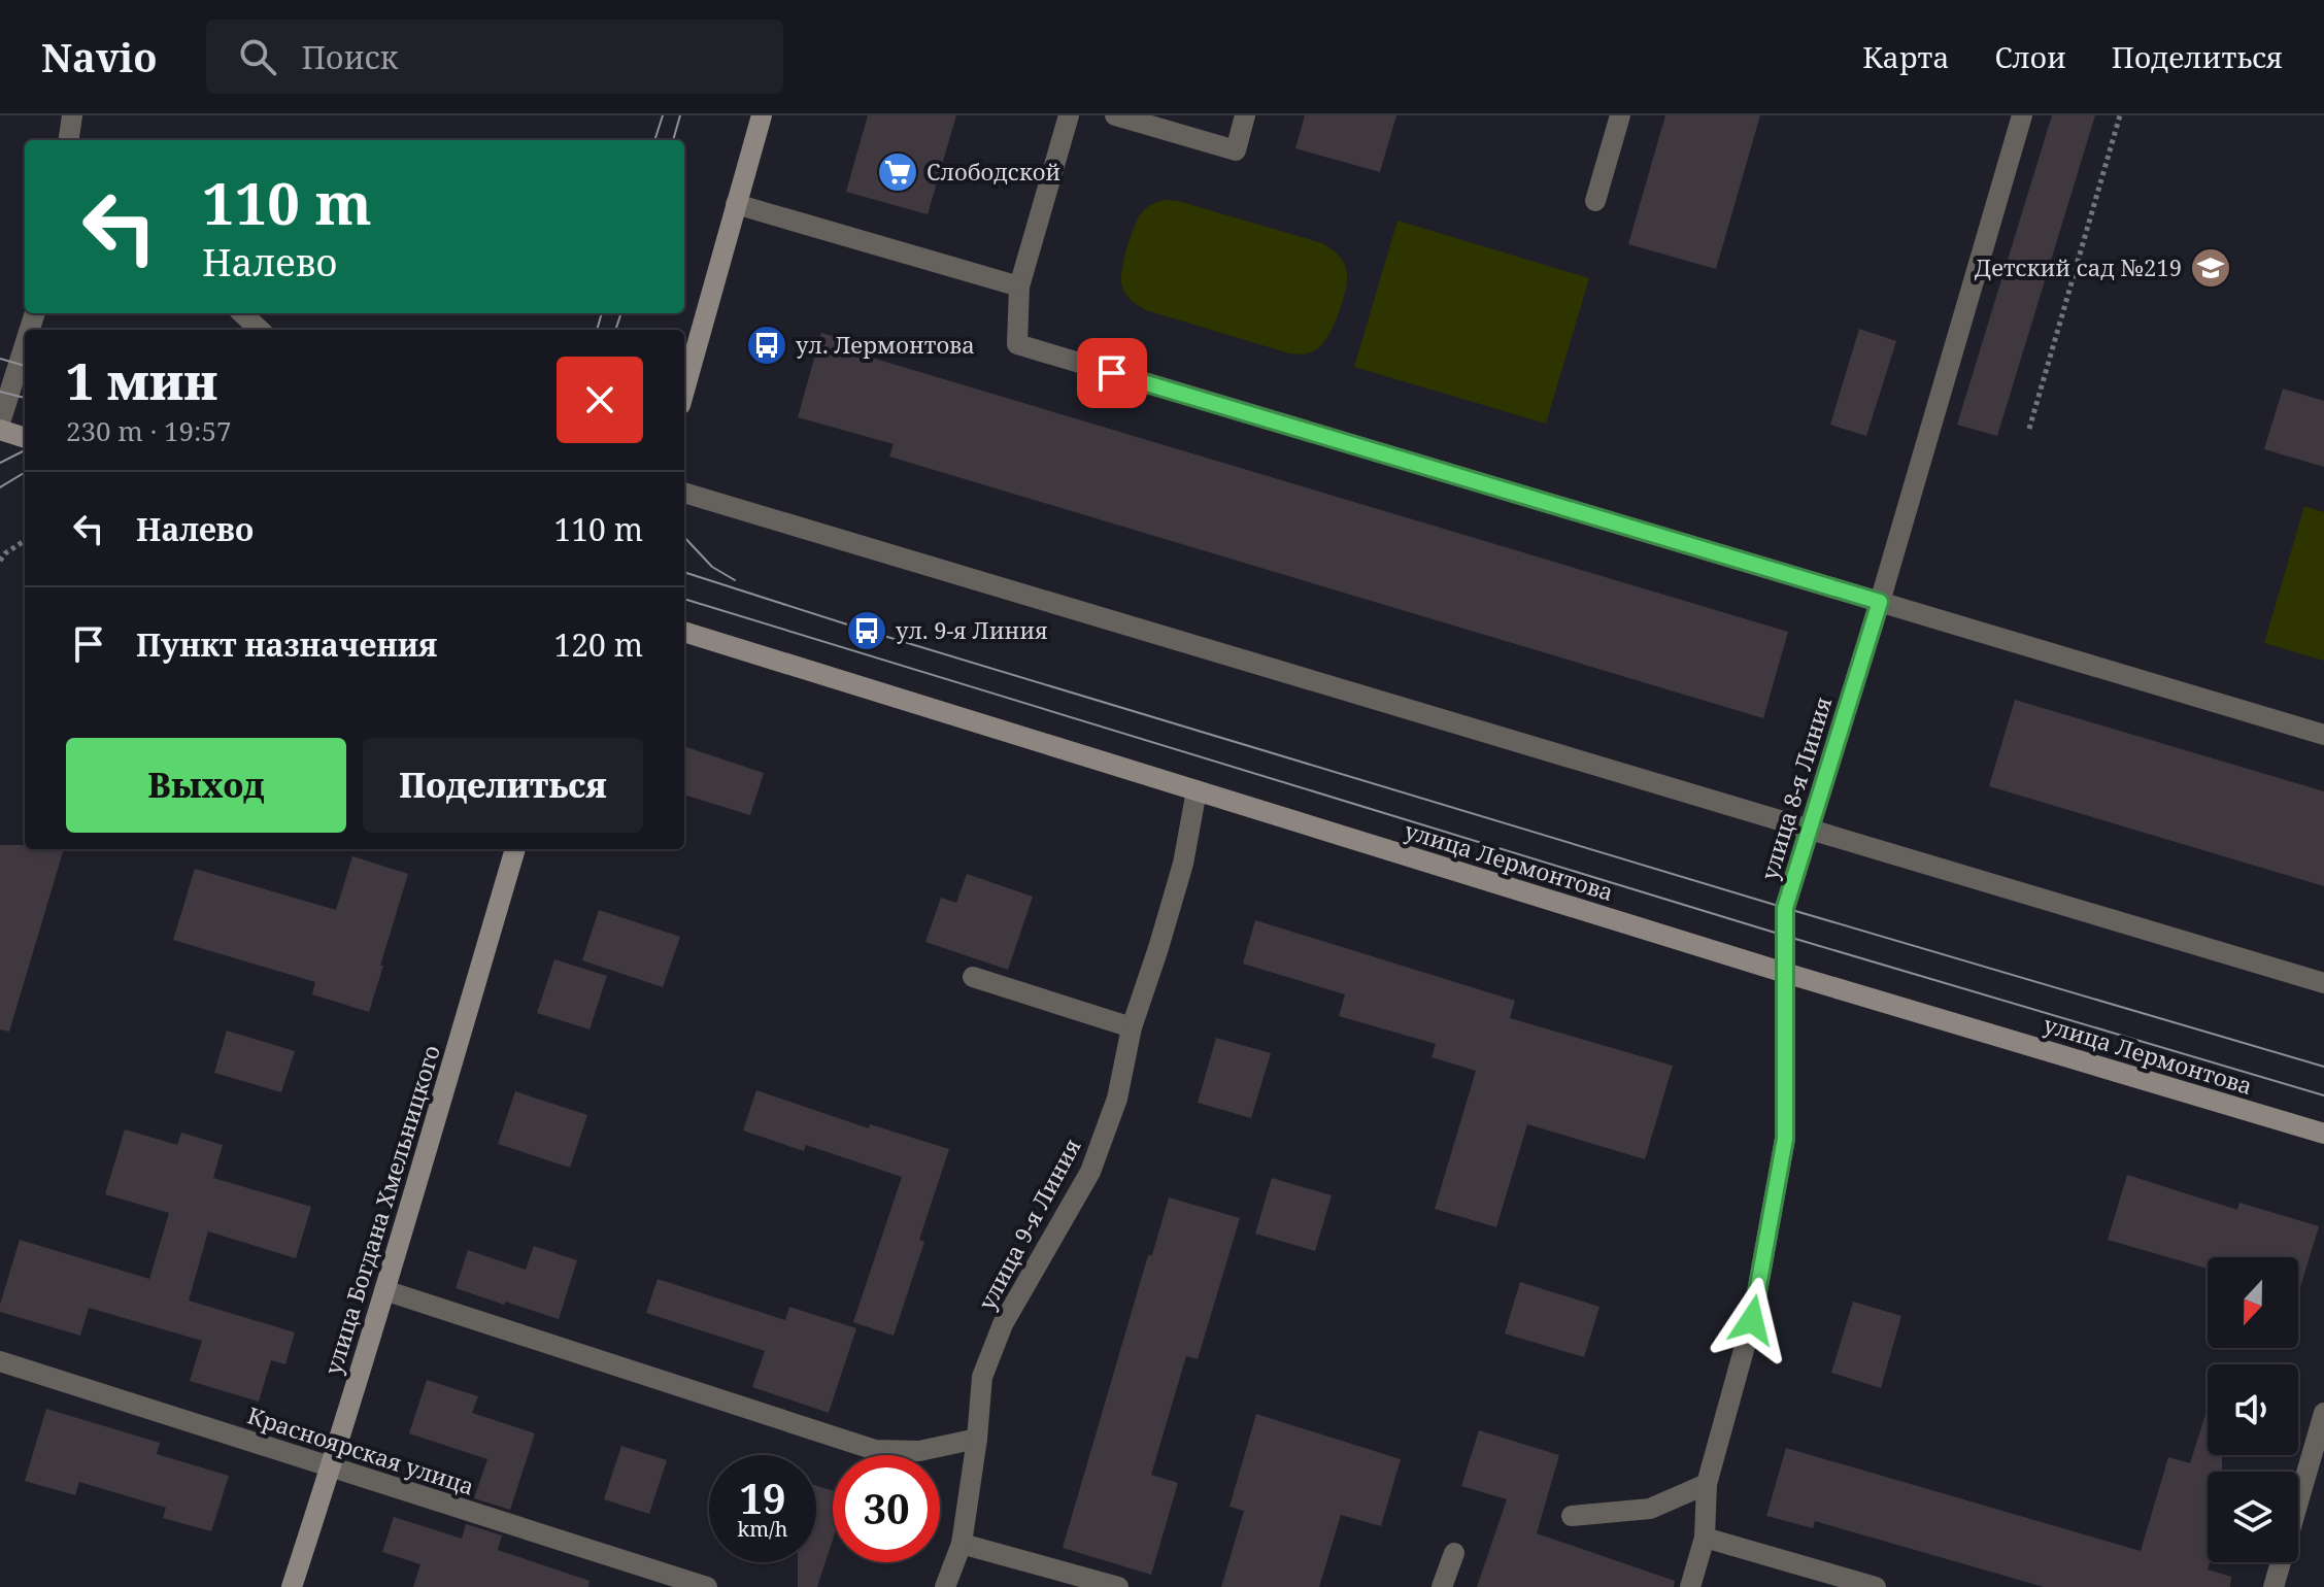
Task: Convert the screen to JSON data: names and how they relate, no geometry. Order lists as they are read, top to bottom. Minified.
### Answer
{"streets":{"main road":["улица Лермонтова","улица Богдана Хмельницкого"],"street":["улица 8-я Линия","улица 9-я Линия","Красноярская улица"]},"crossings":[["улица 8-я Линия","улица Лермонтова"],["улица Лермонтова","улица 9-я Линия"],["улица Богдана Хмельницкого","Красноярская улица"]],"places":{"supermarket":["Слободской"],"school or university":["Детский сад №219"],"bus stop":["ул. Лермонтова","ул. 9-я Линия"]},"north":"bottom","page":{"header":"Navio","search":"Поиск","nav":["Карта","Слои","Поделиться"],"turn":["110 m","Налево"],"heading":["1 мин","230 m · 19:57"],"list":[{"name":"Налево","value":"110 m"},{"name":"Пункт назначения","value":"120 m"}],"buttons":["Выход","Поделиться"],"speed":"19 km/h","limit":"30"}}
